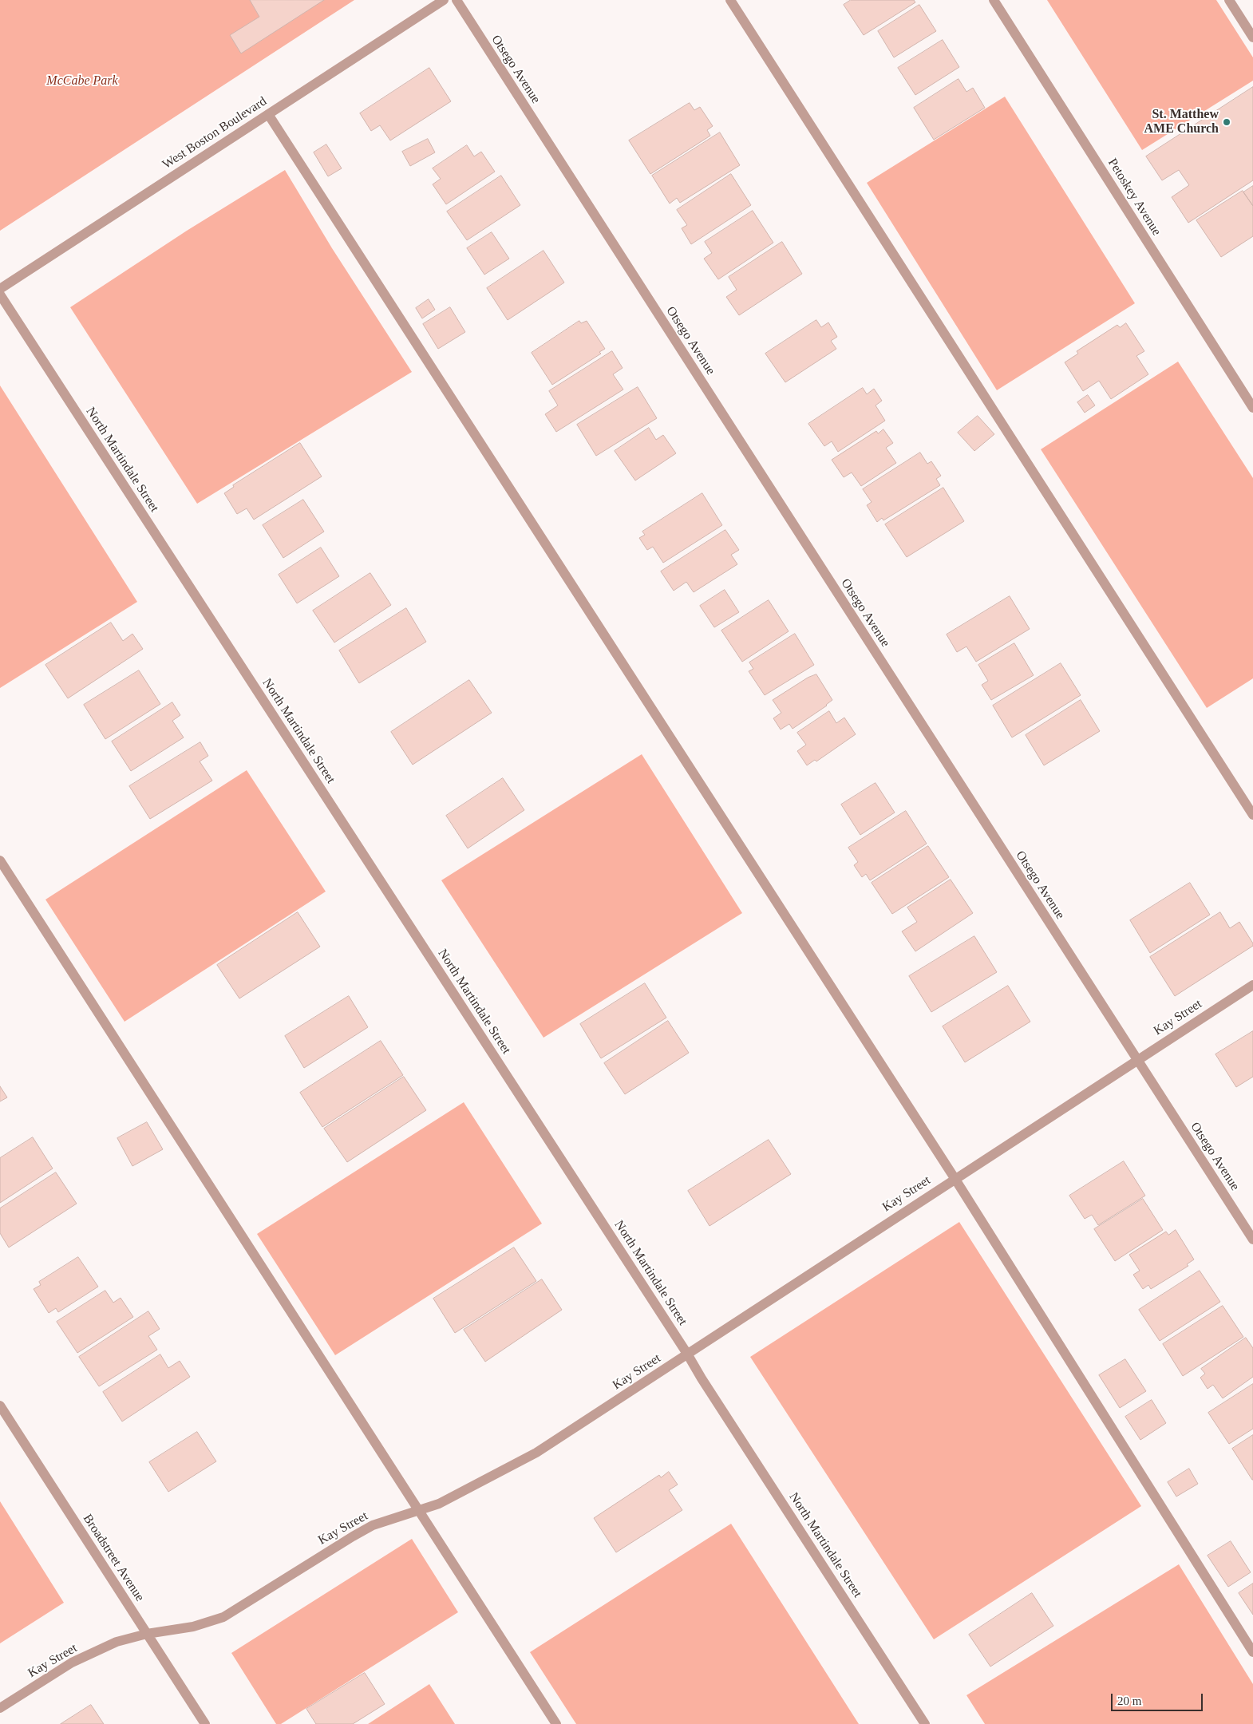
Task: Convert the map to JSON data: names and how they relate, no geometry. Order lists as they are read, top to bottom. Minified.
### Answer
{"streets":{"street":["Otsego Avenue","West Boston Boulevard","Petoskey Avenue","North Martindale Street","Kay Street","Broadstreet Avenue"]},"crossings":[["Otsego Avenue","Kay Street"],["North Martindale Street","Kay Street"],["Kay Street","Broadstreet Avenue"]],"parks":["McCabe Park"],"places":["St. Matthew AME Church"],"scale_bar":"20 m"}
